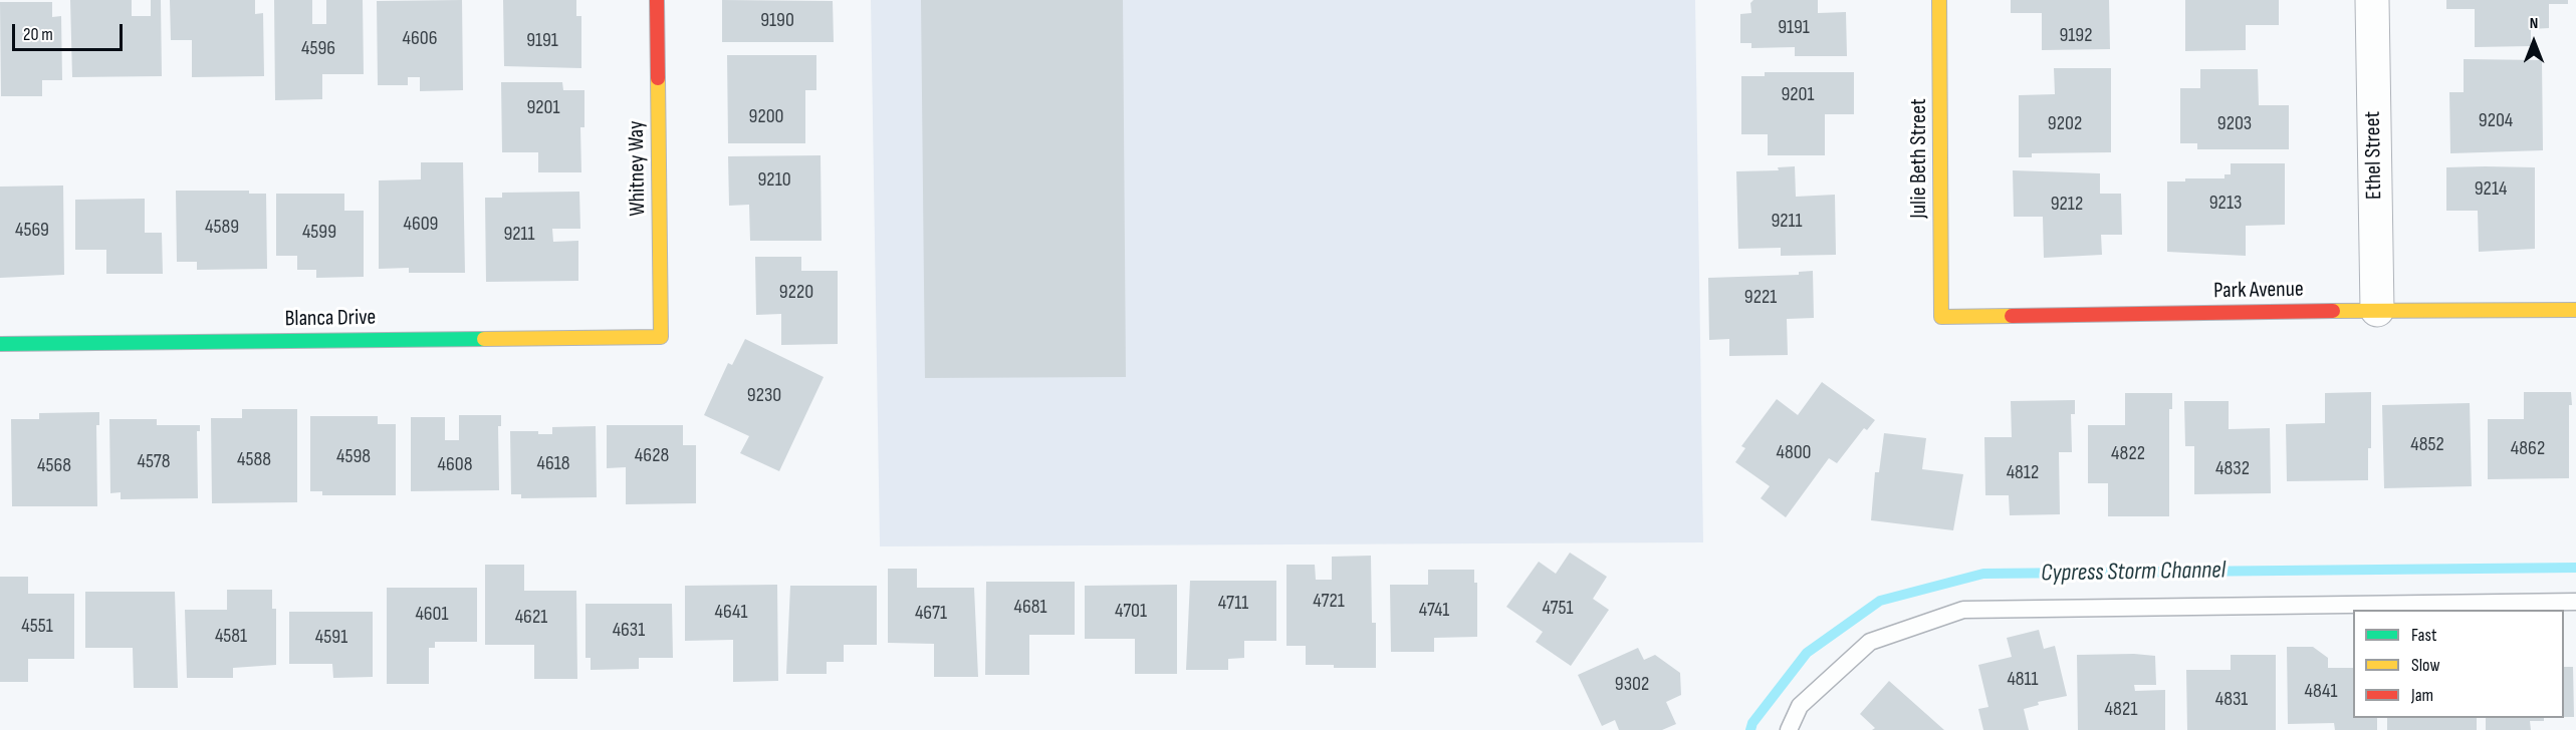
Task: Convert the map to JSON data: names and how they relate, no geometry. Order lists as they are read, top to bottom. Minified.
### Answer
{"streets":{"street":["Ethel Street","Julie Beth Street","Whitney Way","Park Avenue","Blanca Drive"]},"crossings":[["Ethel Street","Park Avenue"],["Julie Beth Street","Park Avenue"],["Whitney Way","Blanca Drive"]],"water":["Cypress Storm Channel"],"house_numbers":["9190","9191","9192","4606","9191","4596","9201","9201","9200","9204","9202","9203","9210","9214","9213","9212","9211","4609","4589","4569","4599","9211","9220","9221","9230","4852","4862","4800","4822","4628","4598","4588","4578","4618","4608","4568","4832","4812","4721","4711","4681","4751","4741","4701","4641","4671","4601","4621","4551","4631","4581","4591","4811","9302","4841","4831","4821"],"legend":["Fast","Slow","Jam"],"scale_bar":"20 m","north":"top"}
